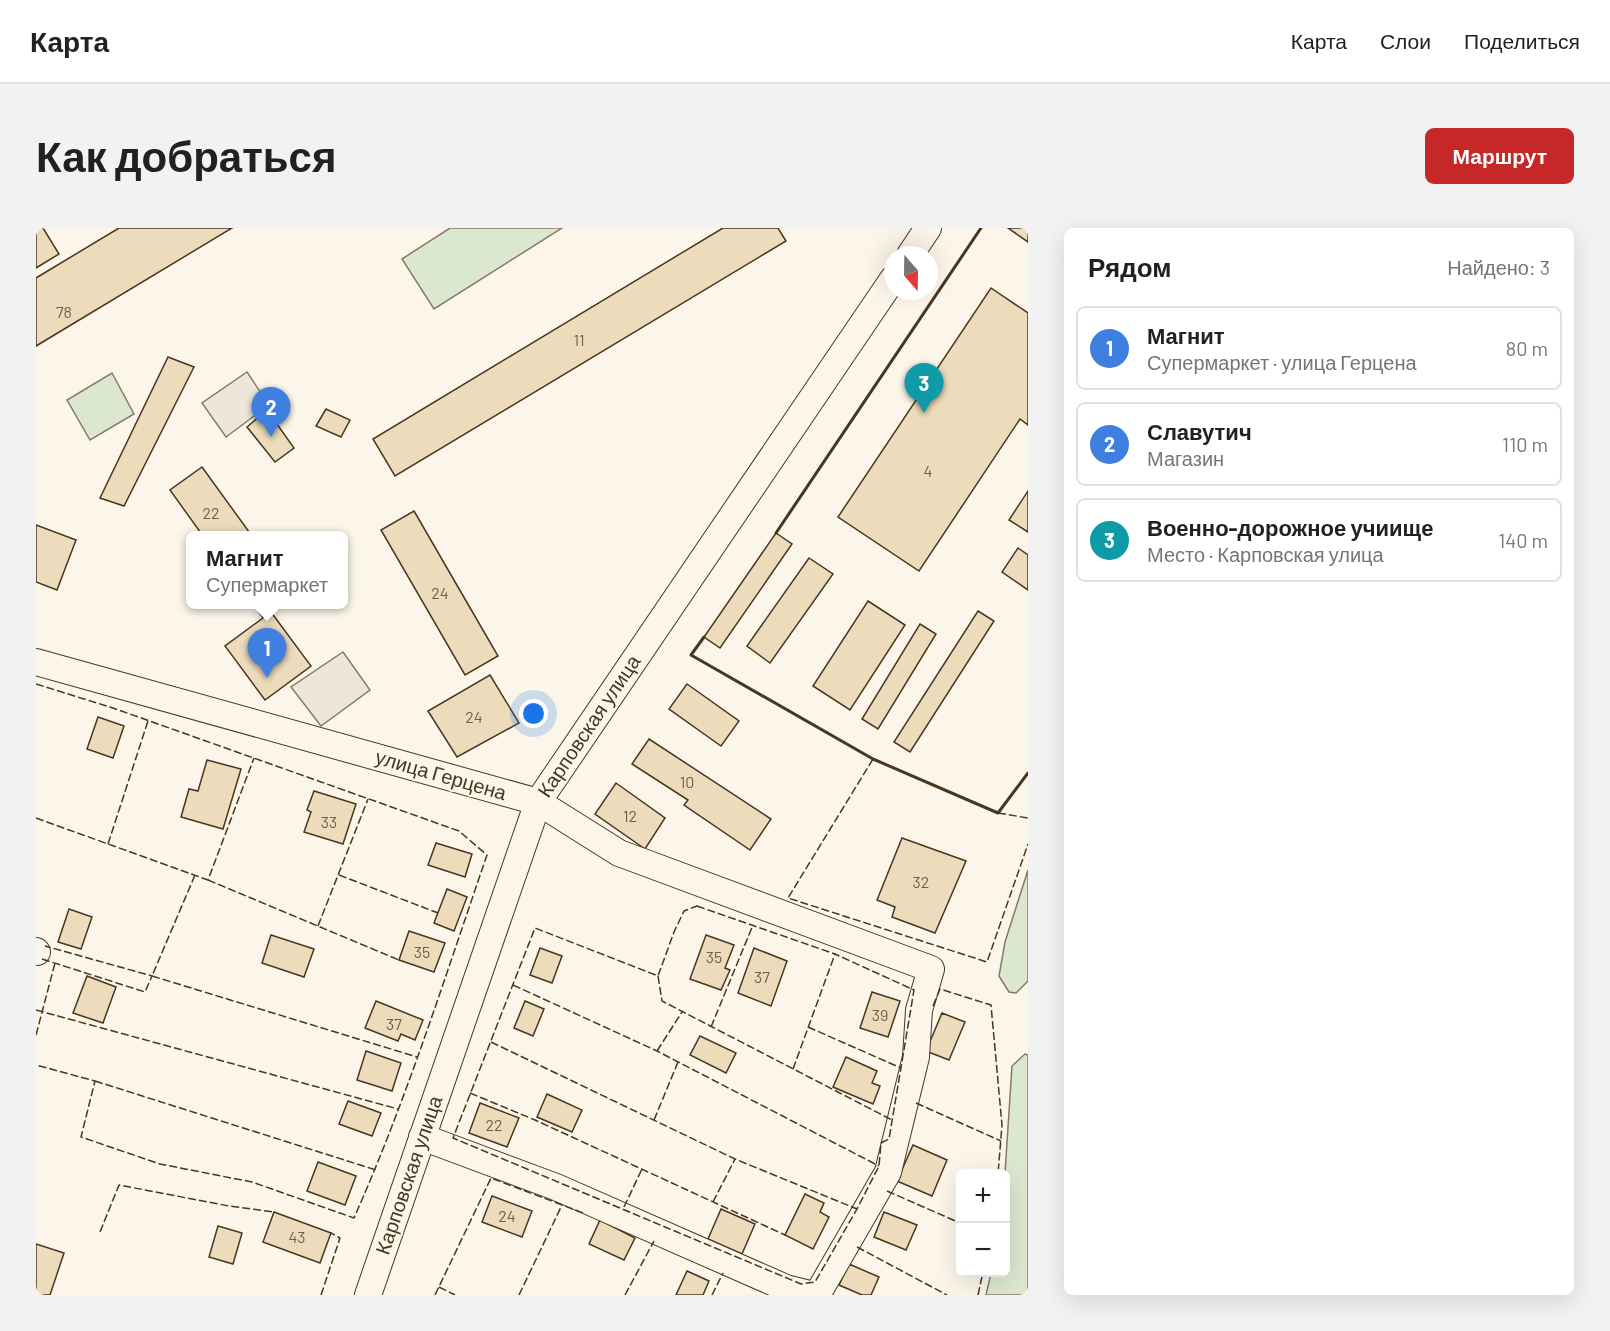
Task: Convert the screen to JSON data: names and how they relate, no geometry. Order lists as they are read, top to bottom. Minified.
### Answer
{"streets":{"street":["Карповская улица","улица Герцена"]},"crossings":[["Карповская улица","улица Герцена"]],"house_numbers":["78","11","4","22","24","24","10","12","33","32","35","35","37","39","37","22","24","43"],"north":"bottom","page":{"header":"Карта","nav":["Карта","Слои","Поделиться"],"buttons":"Маршрут","title":"Как добраться","heading":["Рядом","Найдено: 3"],"list":[{"mark":"1","name":"Магнит","note":"Супермаркет · улица Герцена","value":"80 m"},{"mark":"2","name":"Славутич","note":"Магазин","value":"110 m"},{"mark":"3","name":"Военно-дорожное учиище","note":"Место · Карповская улица","value":"140 m"}],"pins":["3","2","1"],"popup":["Магнит","Супермаркет"],"map_buttons":["+","−"]}}
